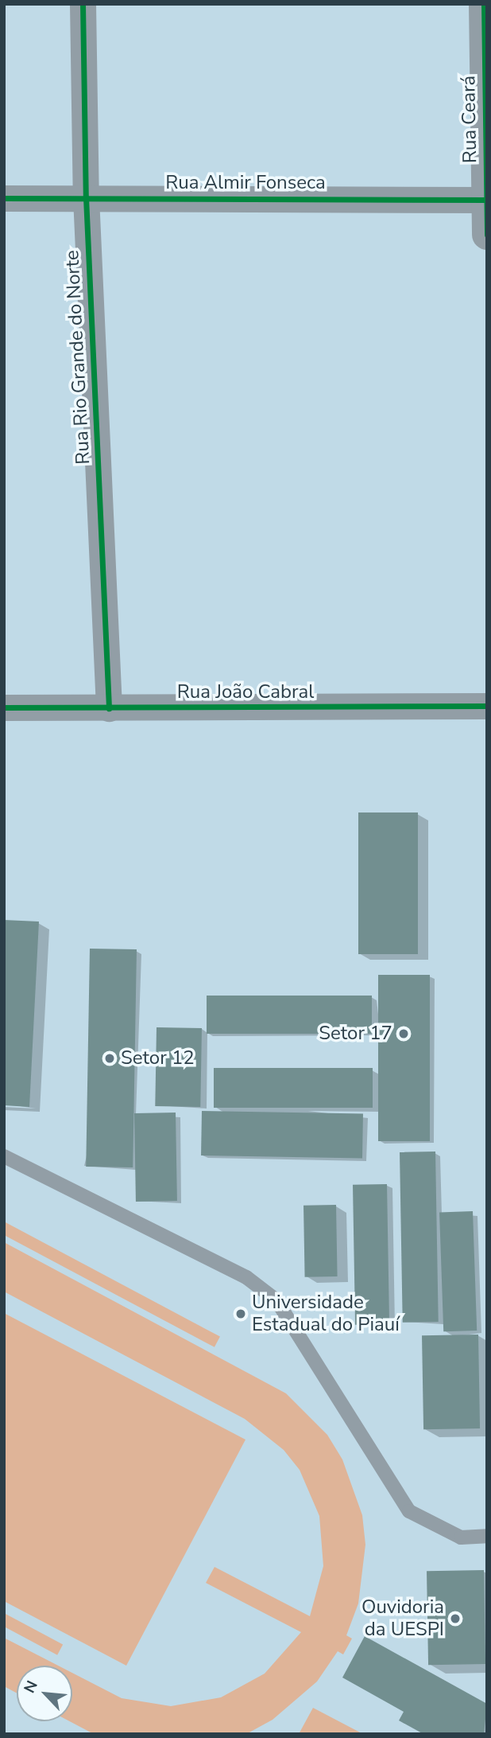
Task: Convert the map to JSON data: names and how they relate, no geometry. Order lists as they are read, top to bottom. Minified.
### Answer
{"streets":{"street":["Rua Ceará","Rua Almir Fonseca","Rua Rio Grande do Norte","Rua João Cabral"]},"crossings":[["Rua Ceará","Rua Almir Fonseca"],["Rua Almir Fonseca","Rua Rio Grande do Norte"],["Rua Rio Grande do Norte","Rua João Cabral"]],"places":["Setor 17","Setor 12","Universidade Estadual do Piauí","Ouvidoria da UESPI"],"north":"top left"}
